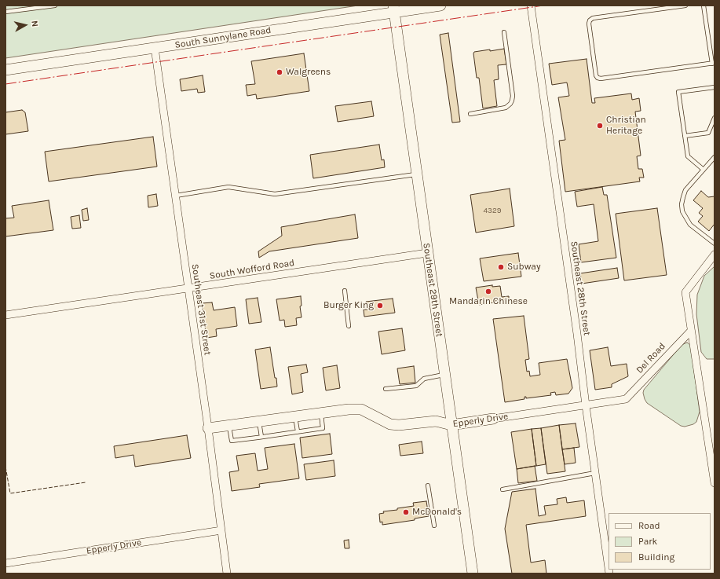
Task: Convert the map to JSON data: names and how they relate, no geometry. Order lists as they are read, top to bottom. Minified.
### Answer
{"streets":{"main road":["South Sunnylane Road","Southeast 29th Street","Epperly Drive"],"street":["South Wofford Road","Southeast 28th Street","Southeast 31st Street","Del Road"]},"crossings":[["South Sunnylane Road","Southeast 29th Street"],["South Sunnylane Road","Southeast 31st Street"],["South Wofford Road","Southeast 29th Street"],["South Wofford Road","Southeast 31st Street"],["Southeast 28th Street","Epperly Drive"],["Southeast 29th Street","Epperly Drive"],["Southeast 31st Street","Epperly Drive"],["Del Road","Epperly Drive"]],"places":["Walgreens","Christian Heritage","Subway","Mandarin Chinese","Burger King","McDonald's"],"house_numbers":["4329"],"legend":["Road","Park","Building"],"north":"right"}
